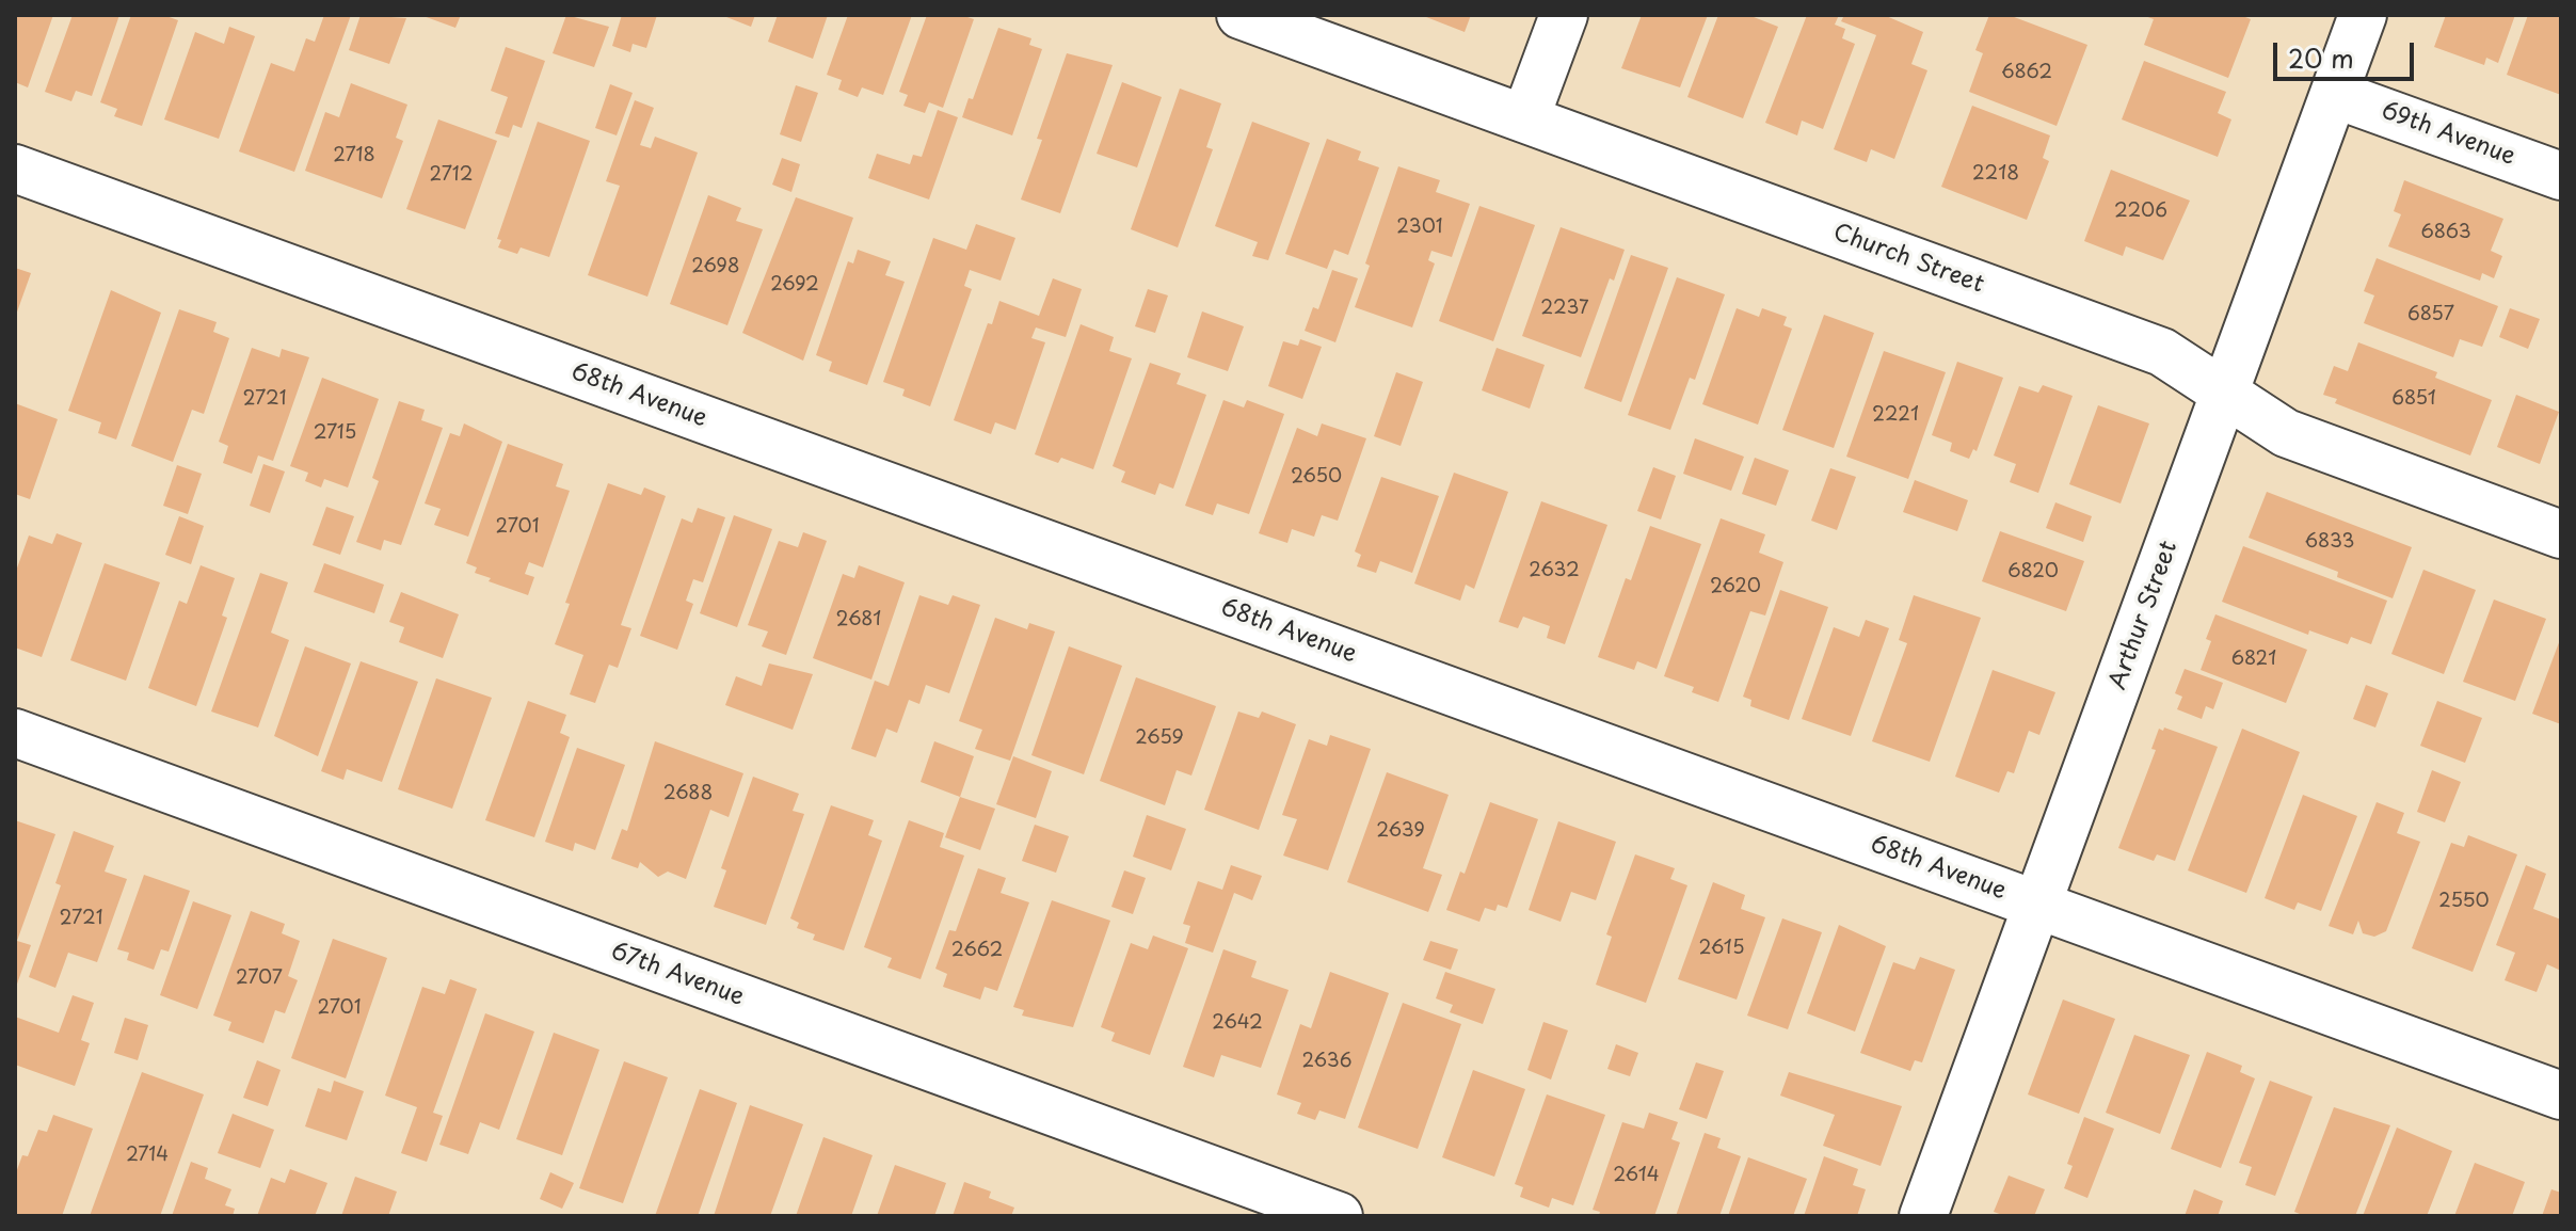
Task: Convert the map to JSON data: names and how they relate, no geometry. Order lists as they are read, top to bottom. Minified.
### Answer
{"streets":{"street":["69th Avenue","Church Street","68th Avenue","Arthur Street","67th Avenue"]},"crossings":[["69th Avenue","Arthur Street"],["Church Street","Arthur Street"],["68th Avenue","Arthur Street"]],"house_numbers":["6862","2718","2218","2712","2206","2301","6863","2698","2692","2237","6857","2721","6851","2221","2715","2650","2701","6833","2632","6820","2620","2681","6821","2659","2688","2639","2550","2721","2615","2662","2707","2701","2642","2636","2714","2614"],"scale_bar":"20 m"}
